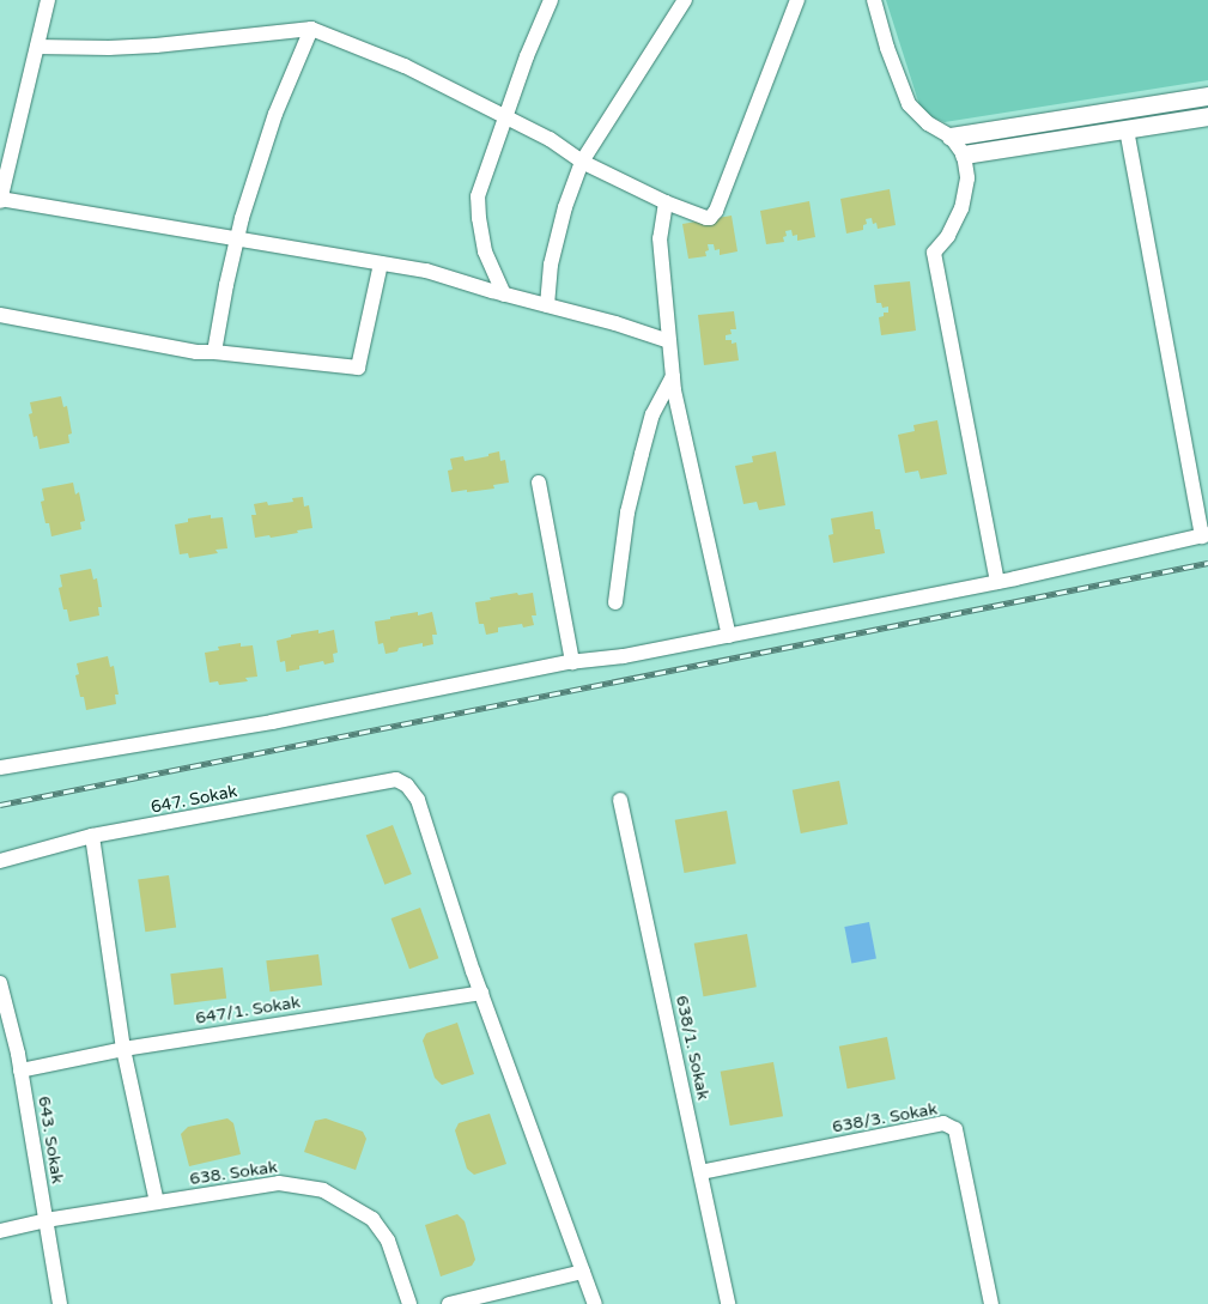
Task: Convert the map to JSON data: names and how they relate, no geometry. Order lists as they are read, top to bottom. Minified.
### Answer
{"streets":{"street":["647. Sokak","647/1. Sokak","638/1. Sokak","638/3. Sokak","643. Sokak","638. Sokak"]},"crossings":[["647. Sokak","647/1. Sokak"],["647/1. Sokak","643. Sokak"],["638/1. Sokak","638/3. Sokak"],["643. Sokak","638. Sokak"]]}
